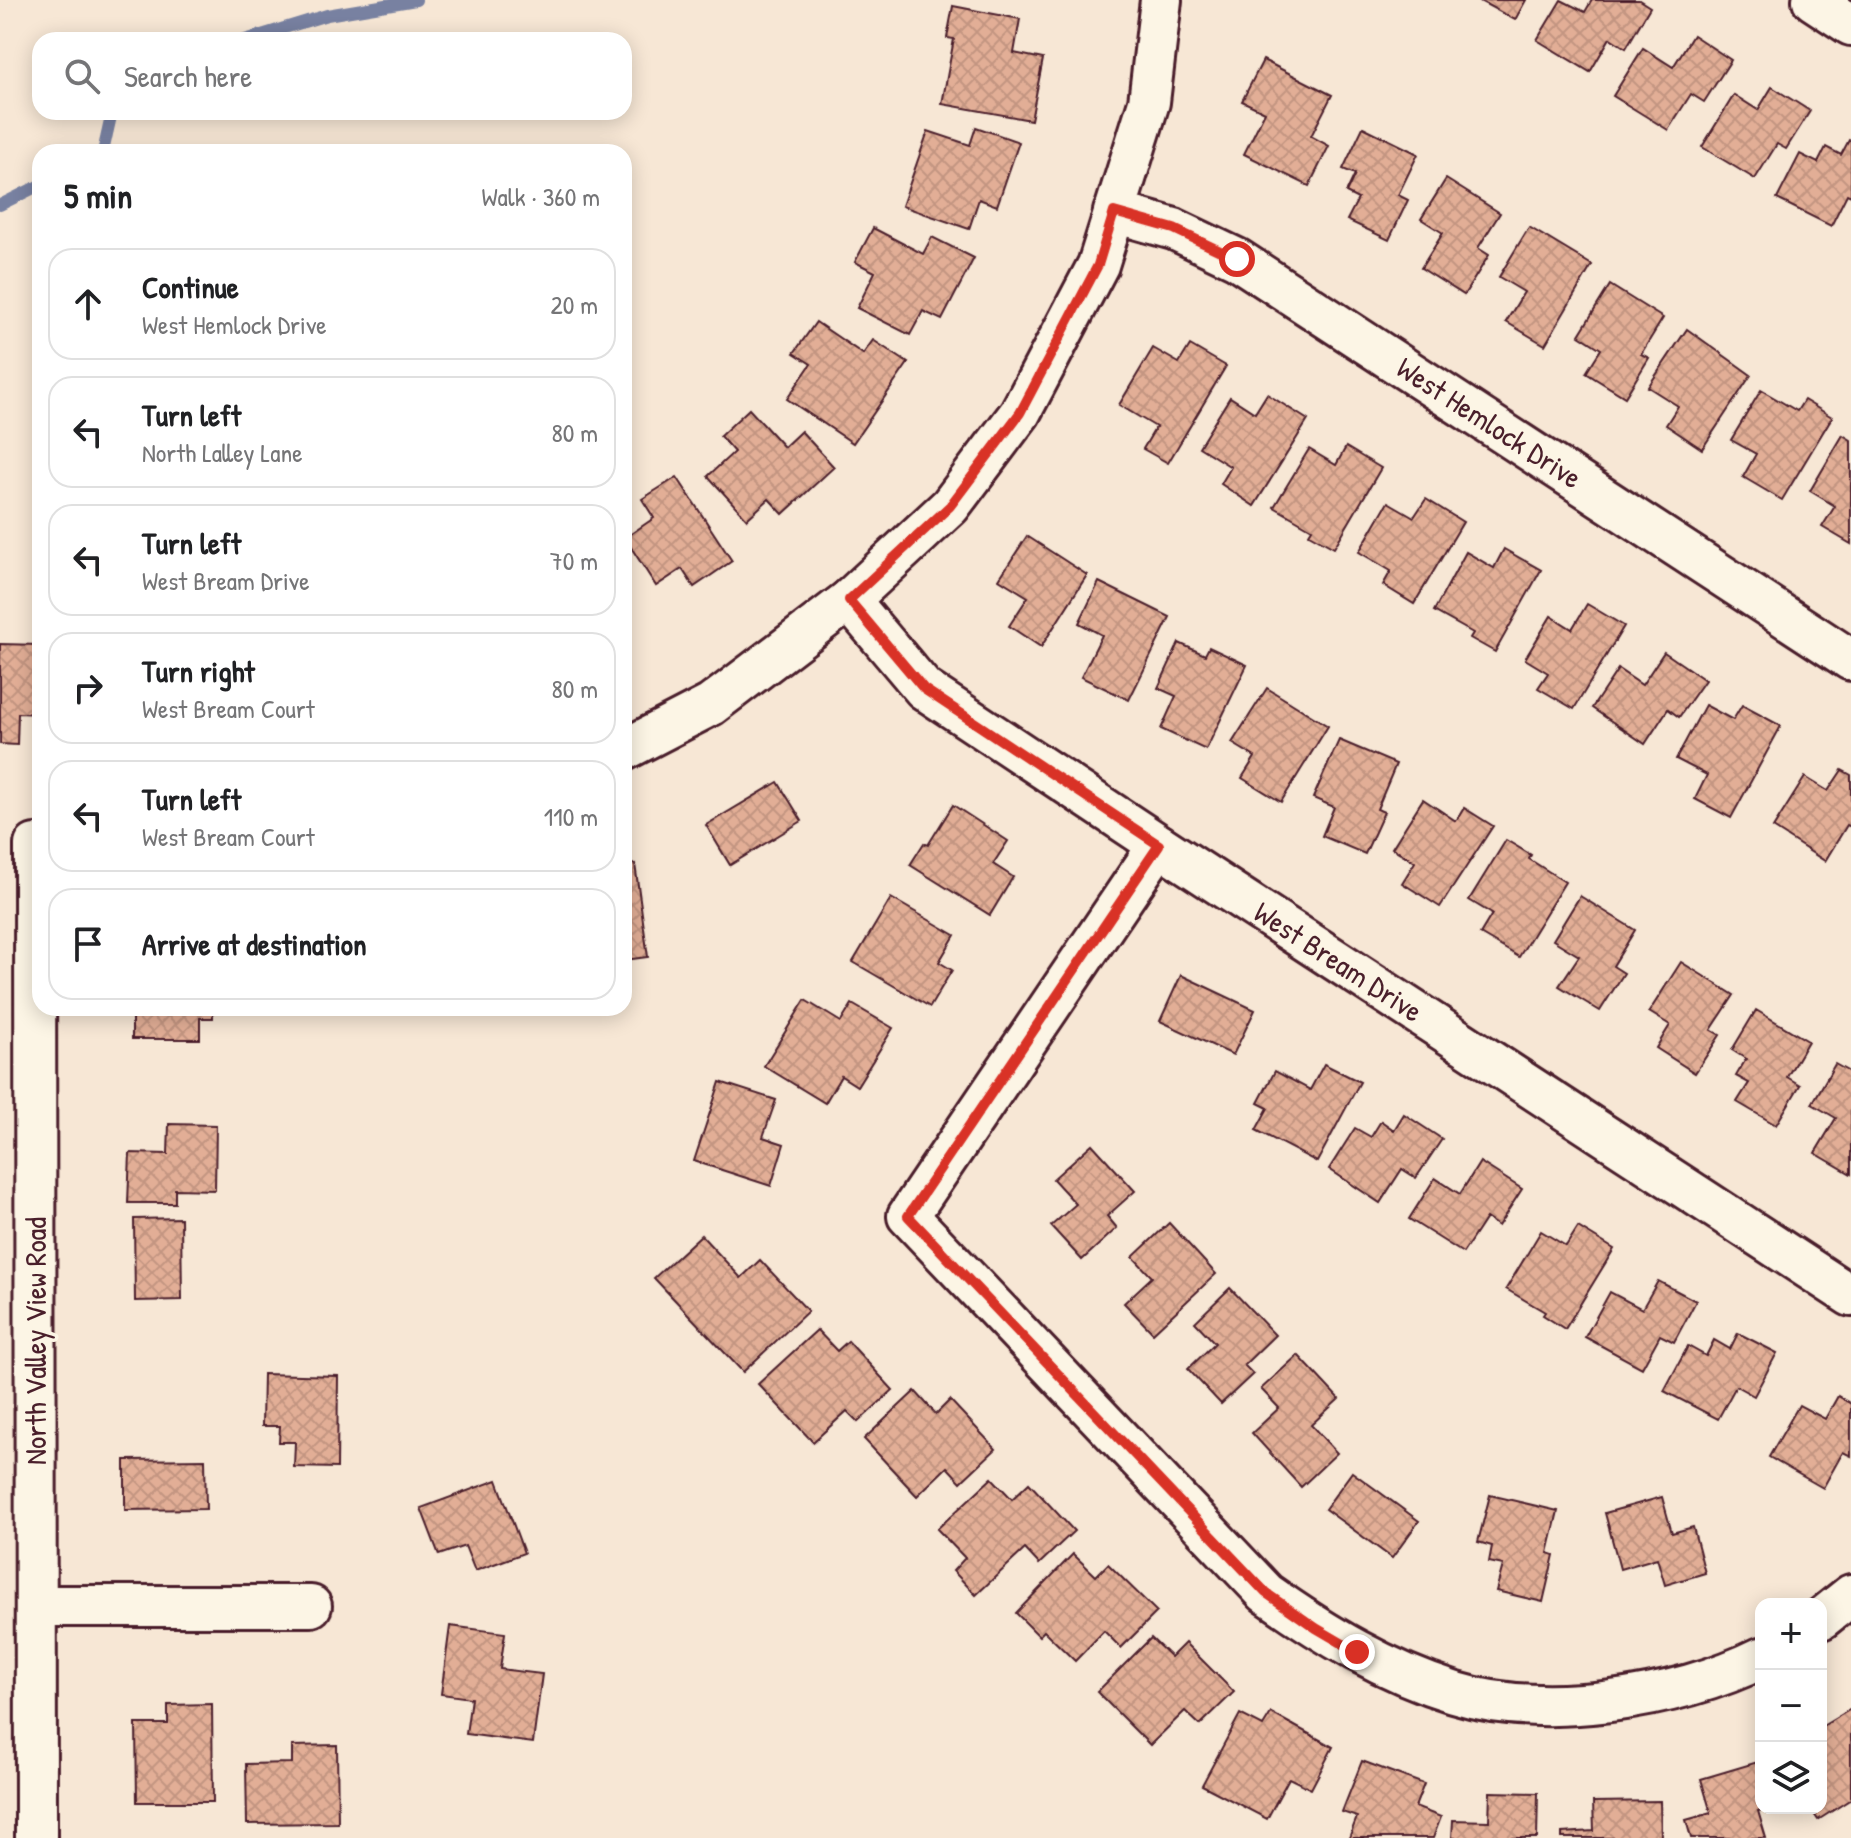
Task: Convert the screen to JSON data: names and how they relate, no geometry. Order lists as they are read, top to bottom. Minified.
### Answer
{"streets":{"street":["West Hemlock Drive","West Bream Drive","North Valley View Road"]},"page":{"search":"Search here","heading":["5 min","Walk · 360 m"],"list":[["Continue","West Hemlock Drive","20 m"],["Turn left","North Lalley Lane","80 m"],["Turn left","West Bream Drive","70 m"],["Turn right","West Bream Court","80 m"],["Turn left","West Bream Court","110 m"],"Arrive at destination"],"map_buttons":["+","−"]}}
